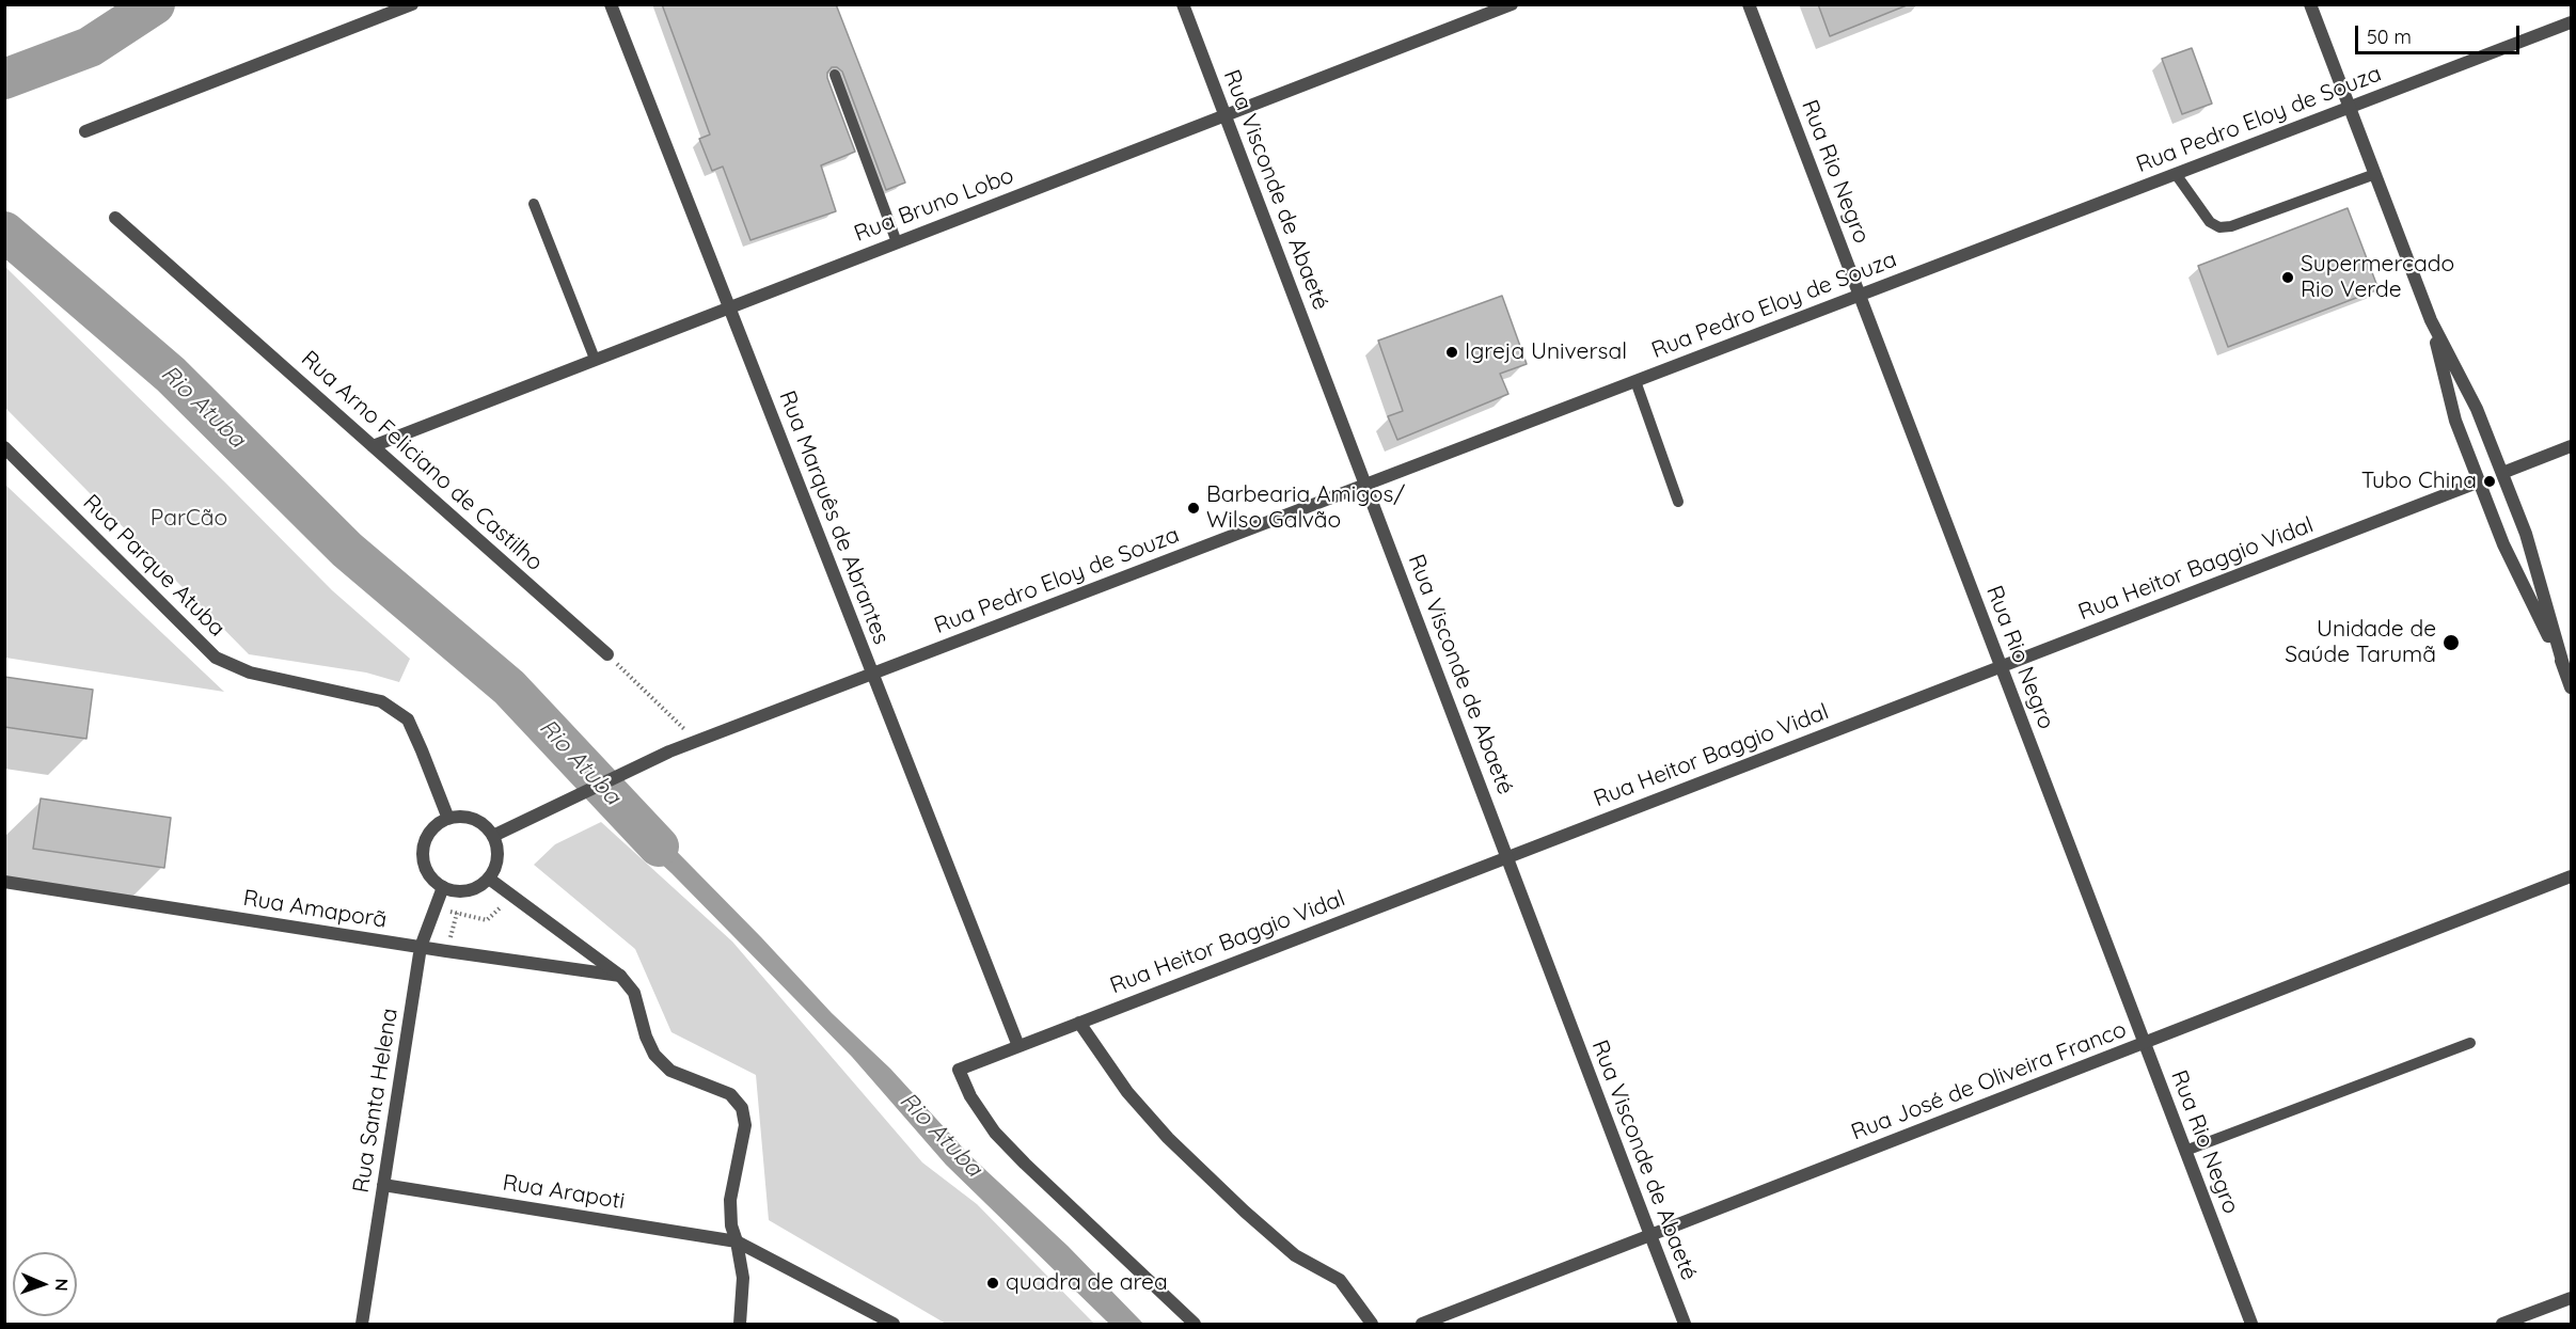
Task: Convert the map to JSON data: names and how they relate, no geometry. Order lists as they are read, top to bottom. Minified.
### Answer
{"streets":{"street":["Rua Pedro Eloy de Souza","Rua Rio Negro","Rua Visconde de Abaeté","Rua Bruno Lobo","Rua Arno Feliciano de Castilho","Rua Marquês de Abrantes","Rua Parque Atuba","Rua Heitor Baggio Vidal","Rua Amaporã","Rua José de Oliveira Franco","Rua Santa Helena","Rua Arapoti"]},"crossings":[["Rua Pedro Eloy de Souza","Rua Rio Negro"],["Rua Pedro Eloy de Souza","Rua Visconde de Abaeté"],["Rua Pedro Eloy de Souza","Rua Marquês de Abrantes"],["Rua Pedro Eloy de Souza","Rua Parque Atuba"],["Rua Pedro Eloy de Souza","Rua Santa Helena"],["Rua Rio Negro","Rua Heitor Baggio Vidal"],["Rua Rio Negro","Rua José de Oliveira Franco"],["Rua Visconde de Abaeté","Rua Bruno Lobo"],["Rua Visconde de Abaeté","Rua Heitor Baggio Vidal"],["Rua Visconde de Abaeté","Rua José de Oliveira Franco"],["Rua Bruno Lobo","Rua Arno Feliciano de Castilho"],["Rua Bruno Lobo","Rua Marquês de Abrantes"],["Rua Marquês de Abrantes","Rua Heitor Baggio Vidal"],["Rua Parque Atuba","Rua Santa Helena"],["Rua Amaporã","Rua Santa Helena"],["Rua Santa Helena","Rua Arapoti"]],"water":["Rio Atuba"],"parks":["ParCão"],"places":["Supermercado Rio Verde","Igreja Universal","Tubo China","Barbearia Amigos/ Wilso Galvão","Unidade de Saúde Tarumã","quadra de area"],"scale_bar":"50 m","north":"right"}
